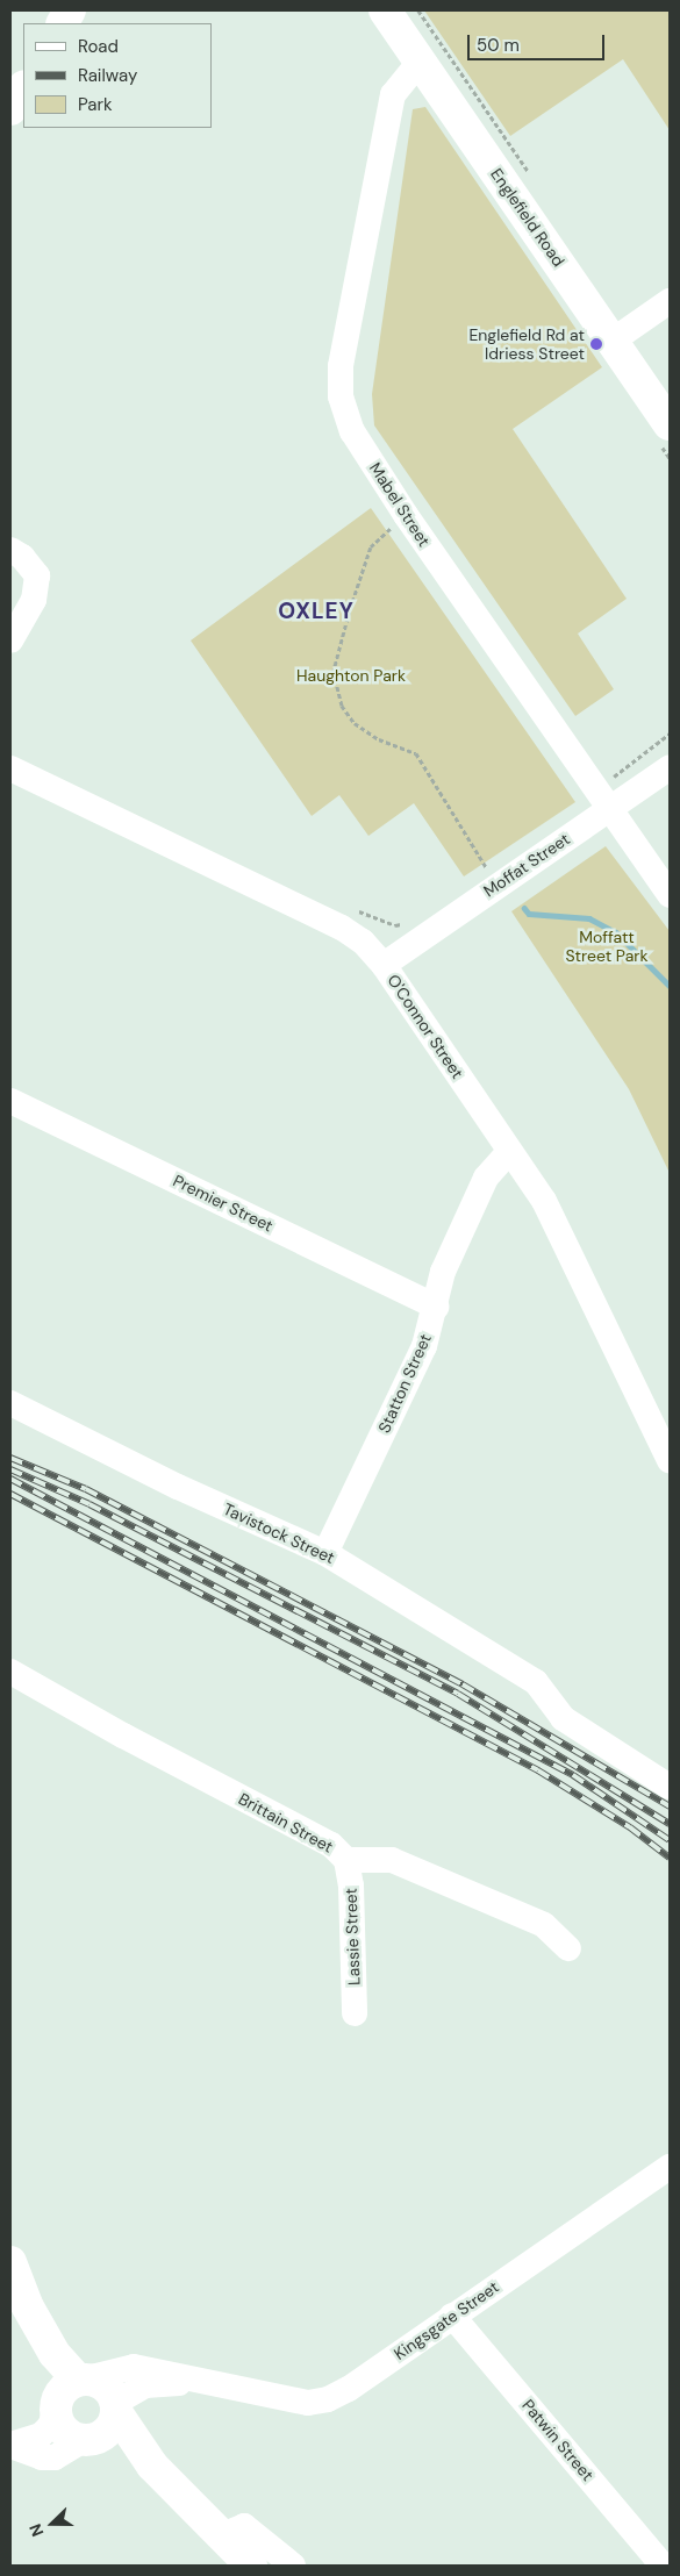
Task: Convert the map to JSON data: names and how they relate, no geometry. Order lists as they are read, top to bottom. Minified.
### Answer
{"streets":{"main road":["Englefield Road"],"street":["Mabel Street","Moffat Street","O'Connor Street","Premier Street","Statton Street","Tavistock Street","Brittain Street","Lassie Street","Kingsgate Street","Patwin Street"]},"crossings":[["Englefield Road","Mabel Street"],["Mabel Street","Moffat Street"],["Moffat Street","O'Connor Street"],["O'Connor Street","Statton Street"],["Premier Street","Statton Street"],["Statton Street","Tavistock Street"],["Brittain Street","Lassie Street"],["Kingsgate Street","Patwin Street"]],"districts":["OXLEY"],"parks":["Haughton Park","Moffatt Street Park"],"places":["Englefield Rd at Idriess Street"],"legend":["Road","Railway","Park"],"scale_bar":"50 m","north":"left"}
